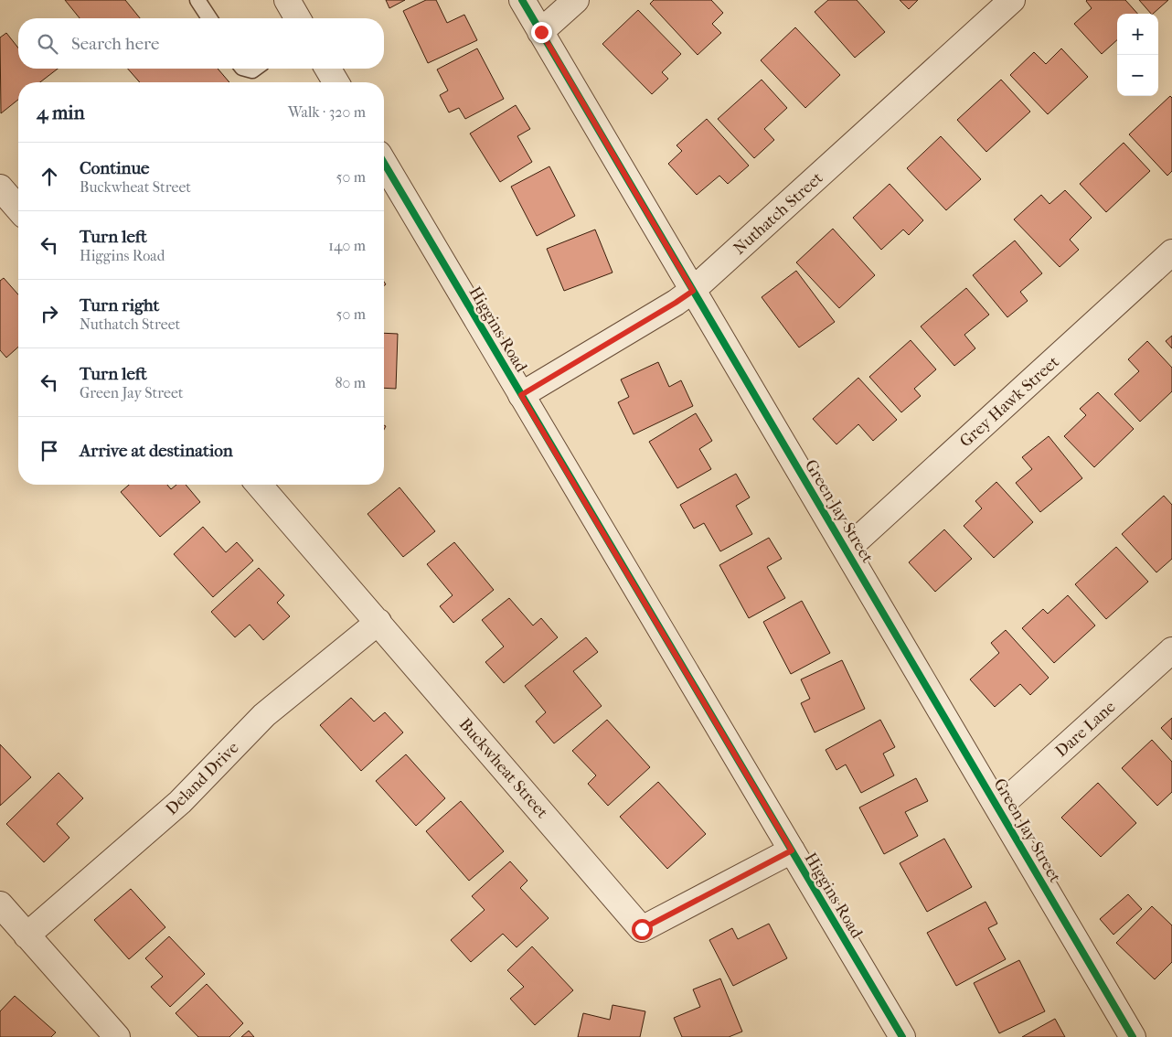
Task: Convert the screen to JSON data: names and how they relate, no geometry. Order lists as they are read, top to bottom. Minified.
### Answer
{"streets":{"street":["Nuthatch Street","Higgins Road","Grey Hawk Street","Green Jay Street","Dare Lane","Buckwheat Street","Deland Drive"]},"crossings":[["Nuthatch Street","Higgins Road"],["Nuthatch Street","Green Jay Street"],["Higgins Road","Buckwheat Street"],["Grey Hawk Street","Green Jay Street"],["Green Jay Street","Dare Lane"],["Buckwheat Street","Deland Drive"]],"page":{"map_buttons":["+","−"],"search":"Search here","heading":["4 min","Walk · 320 m"],"list":[["Continue","Buckwheat Street","50 m"],["Turn left","Higgins Road","140 m"],["Turn right","Nuthatch Street","50 m"],["Turn left","Green Jay Street","80 m"],"Arrive at destination"]}}
